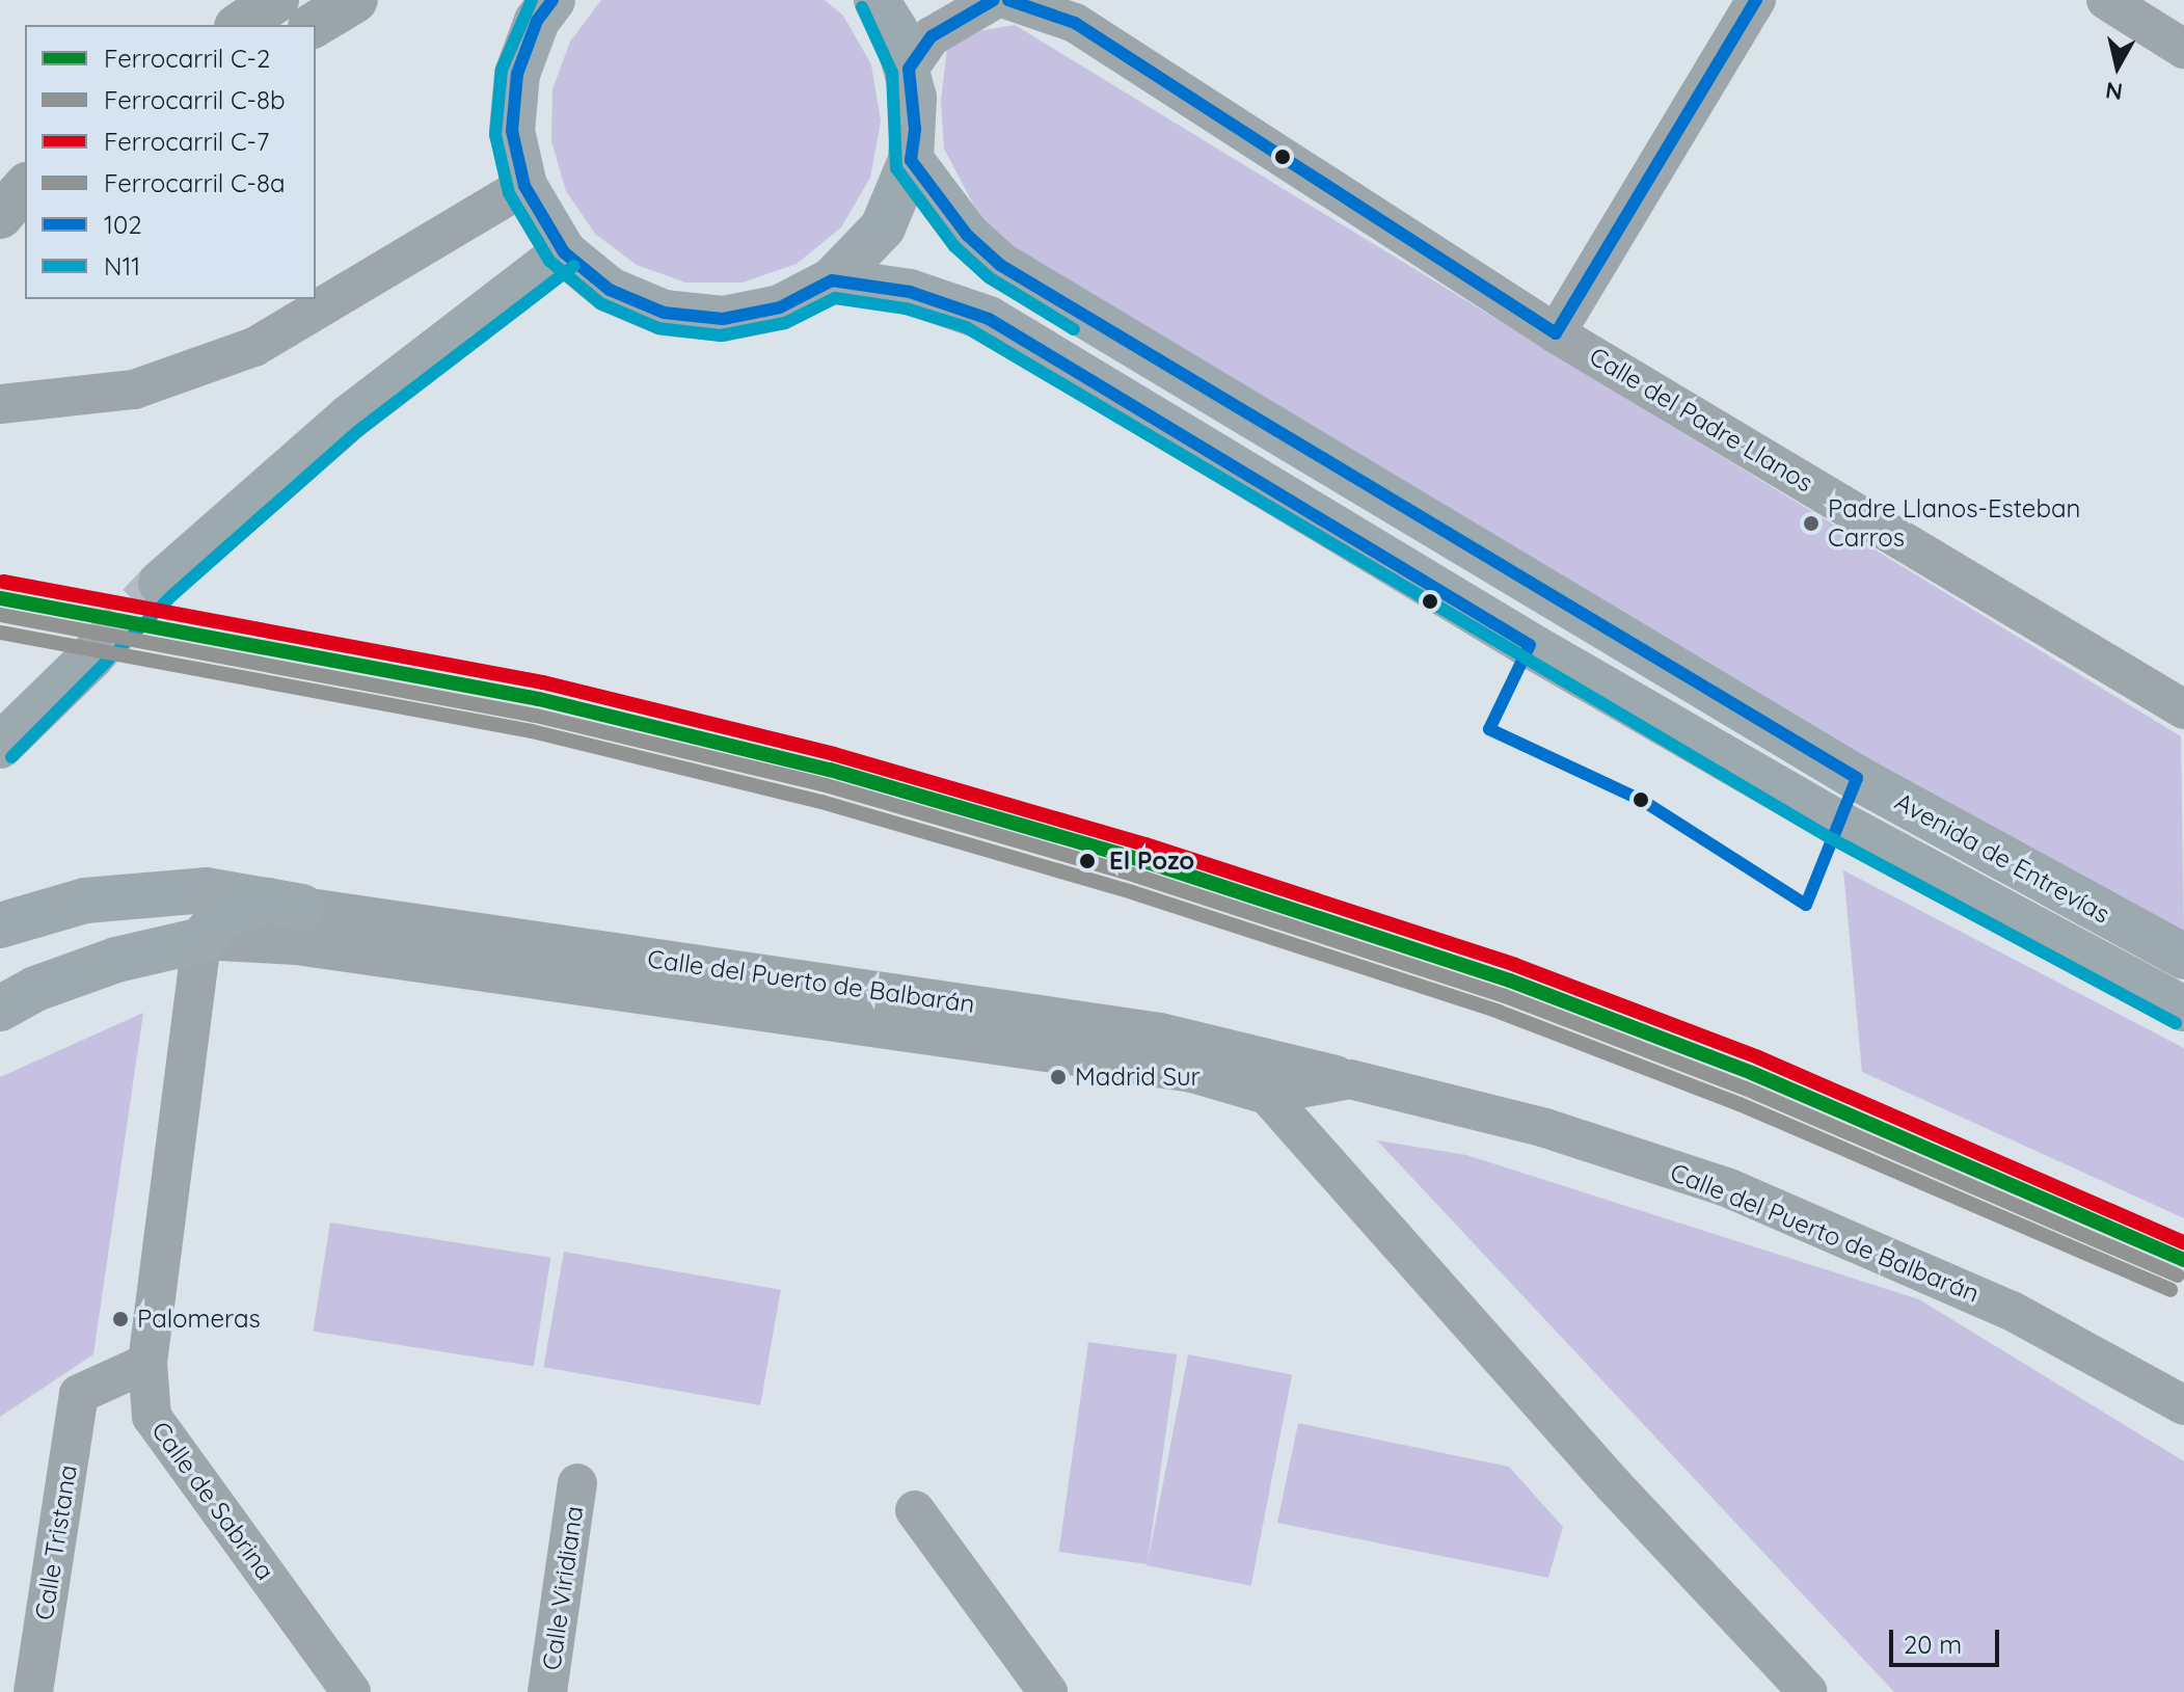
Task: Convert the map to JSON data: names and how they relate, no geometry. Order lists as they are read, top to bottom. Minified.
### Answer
{"streets":{"main road":["Avenida de Entrevías","Calle del Puerto de Balbarán"],"street":["Calle del Padre Llanos","Calle de Sabrina","Calle Tristana","Calle Viridiana"]},"crossings":[["Calle del Puerto de Balbarán","Calle de Sabrina"],["Calle de Sabrina","Calle Tristana"]],"places":["Padre Llanos-Esteban Carros","El Pozo","Madrid Sur","Palomeras"],"lines":["transit line 102","transit line N11","rail line C-7","rail line C-2","rail line C-8b","rail line C-8a"],"legend":["Ferrocarril C-2","Ferrocarril C-8b","Ferrocarril C-7","Ferrocarril C-8a","102","N11"],"scale_bar":"20 m","north":"bottom"}
